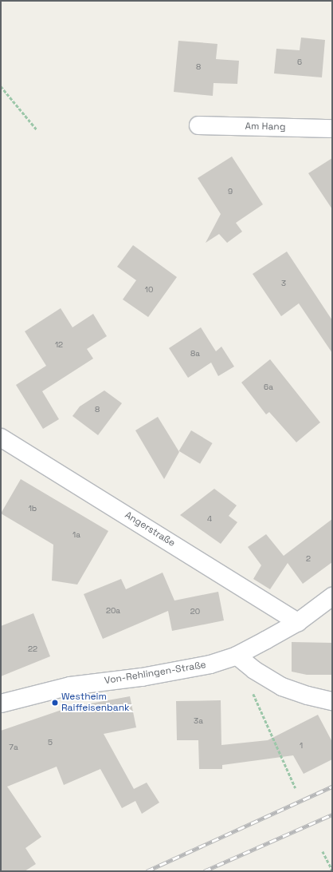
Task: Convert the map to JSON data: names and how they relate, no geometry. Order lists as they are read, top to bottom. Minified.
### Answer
{"streets":{"street":["Am Hang","Angerstraße","Von-Rehlingen-Straße"]},"crossings":[["Angerstraße","Von-Rehlingen-Straße"]],"places":["Westheim Raiffeisenbank"],"house_numbers":["6","8","9","3","10","12","8a","6a","8","1b","4","1a","2","20a","20","22","3a","5","1","7a"]}
